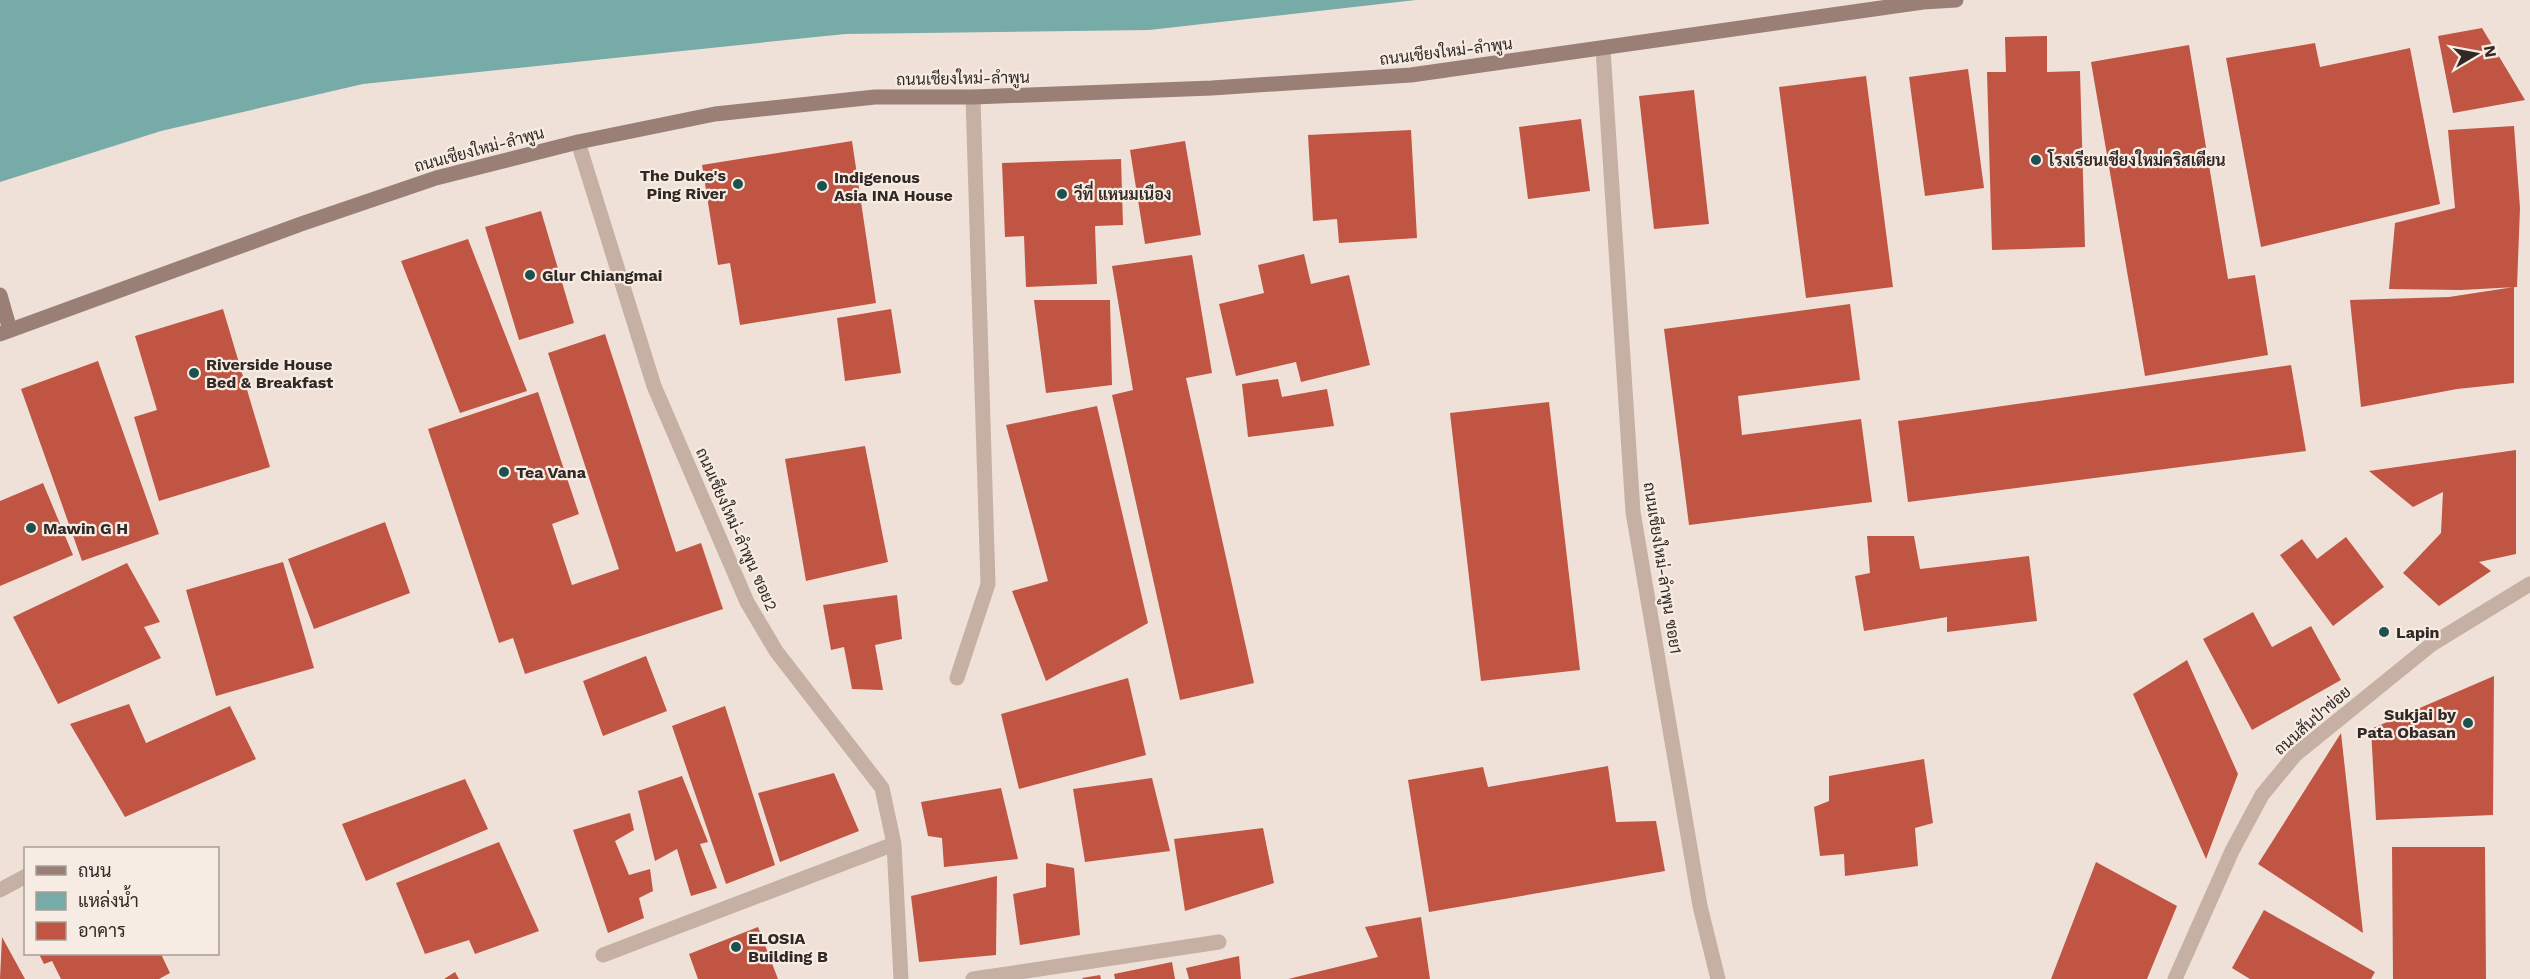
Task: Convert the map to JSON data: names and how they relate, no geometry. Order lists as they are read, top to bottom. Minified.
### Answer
{"streets":{"main road":["ถนนเชียงใหม่-ลำพูน"],"street":["ถนนเชียงใหม่-ลำพูน ซอย2","ถนนเชียงใหม่-ลำพูน ซอย1","ถนนสันป่าข่อย"]},"crossings":[["ถนนเชียงใหม่-ลำพูน","ถนนเชียงใหม่-ลำพูน ซอย2"],["ถนนเชียงใหม่-ลำพูน","ถนนเชียงใหม่-ลำพูน ซอย1"]],"places":["โรงเรียนเชียงใหม่คริสเตียน","The Duke's Ping River","Indigenous Asia INA House","วีที่ แหนมเนือง","Glur Chiangmai","Riverside House Bed & Breakfast","Tea Vana","Mawin G H","Lapin","Sukjai by Pata Obasan","ELOSIA Building B"],"legend":["ถนน","แหล่งน้ำ","อาคาร"],"north":"right"}
